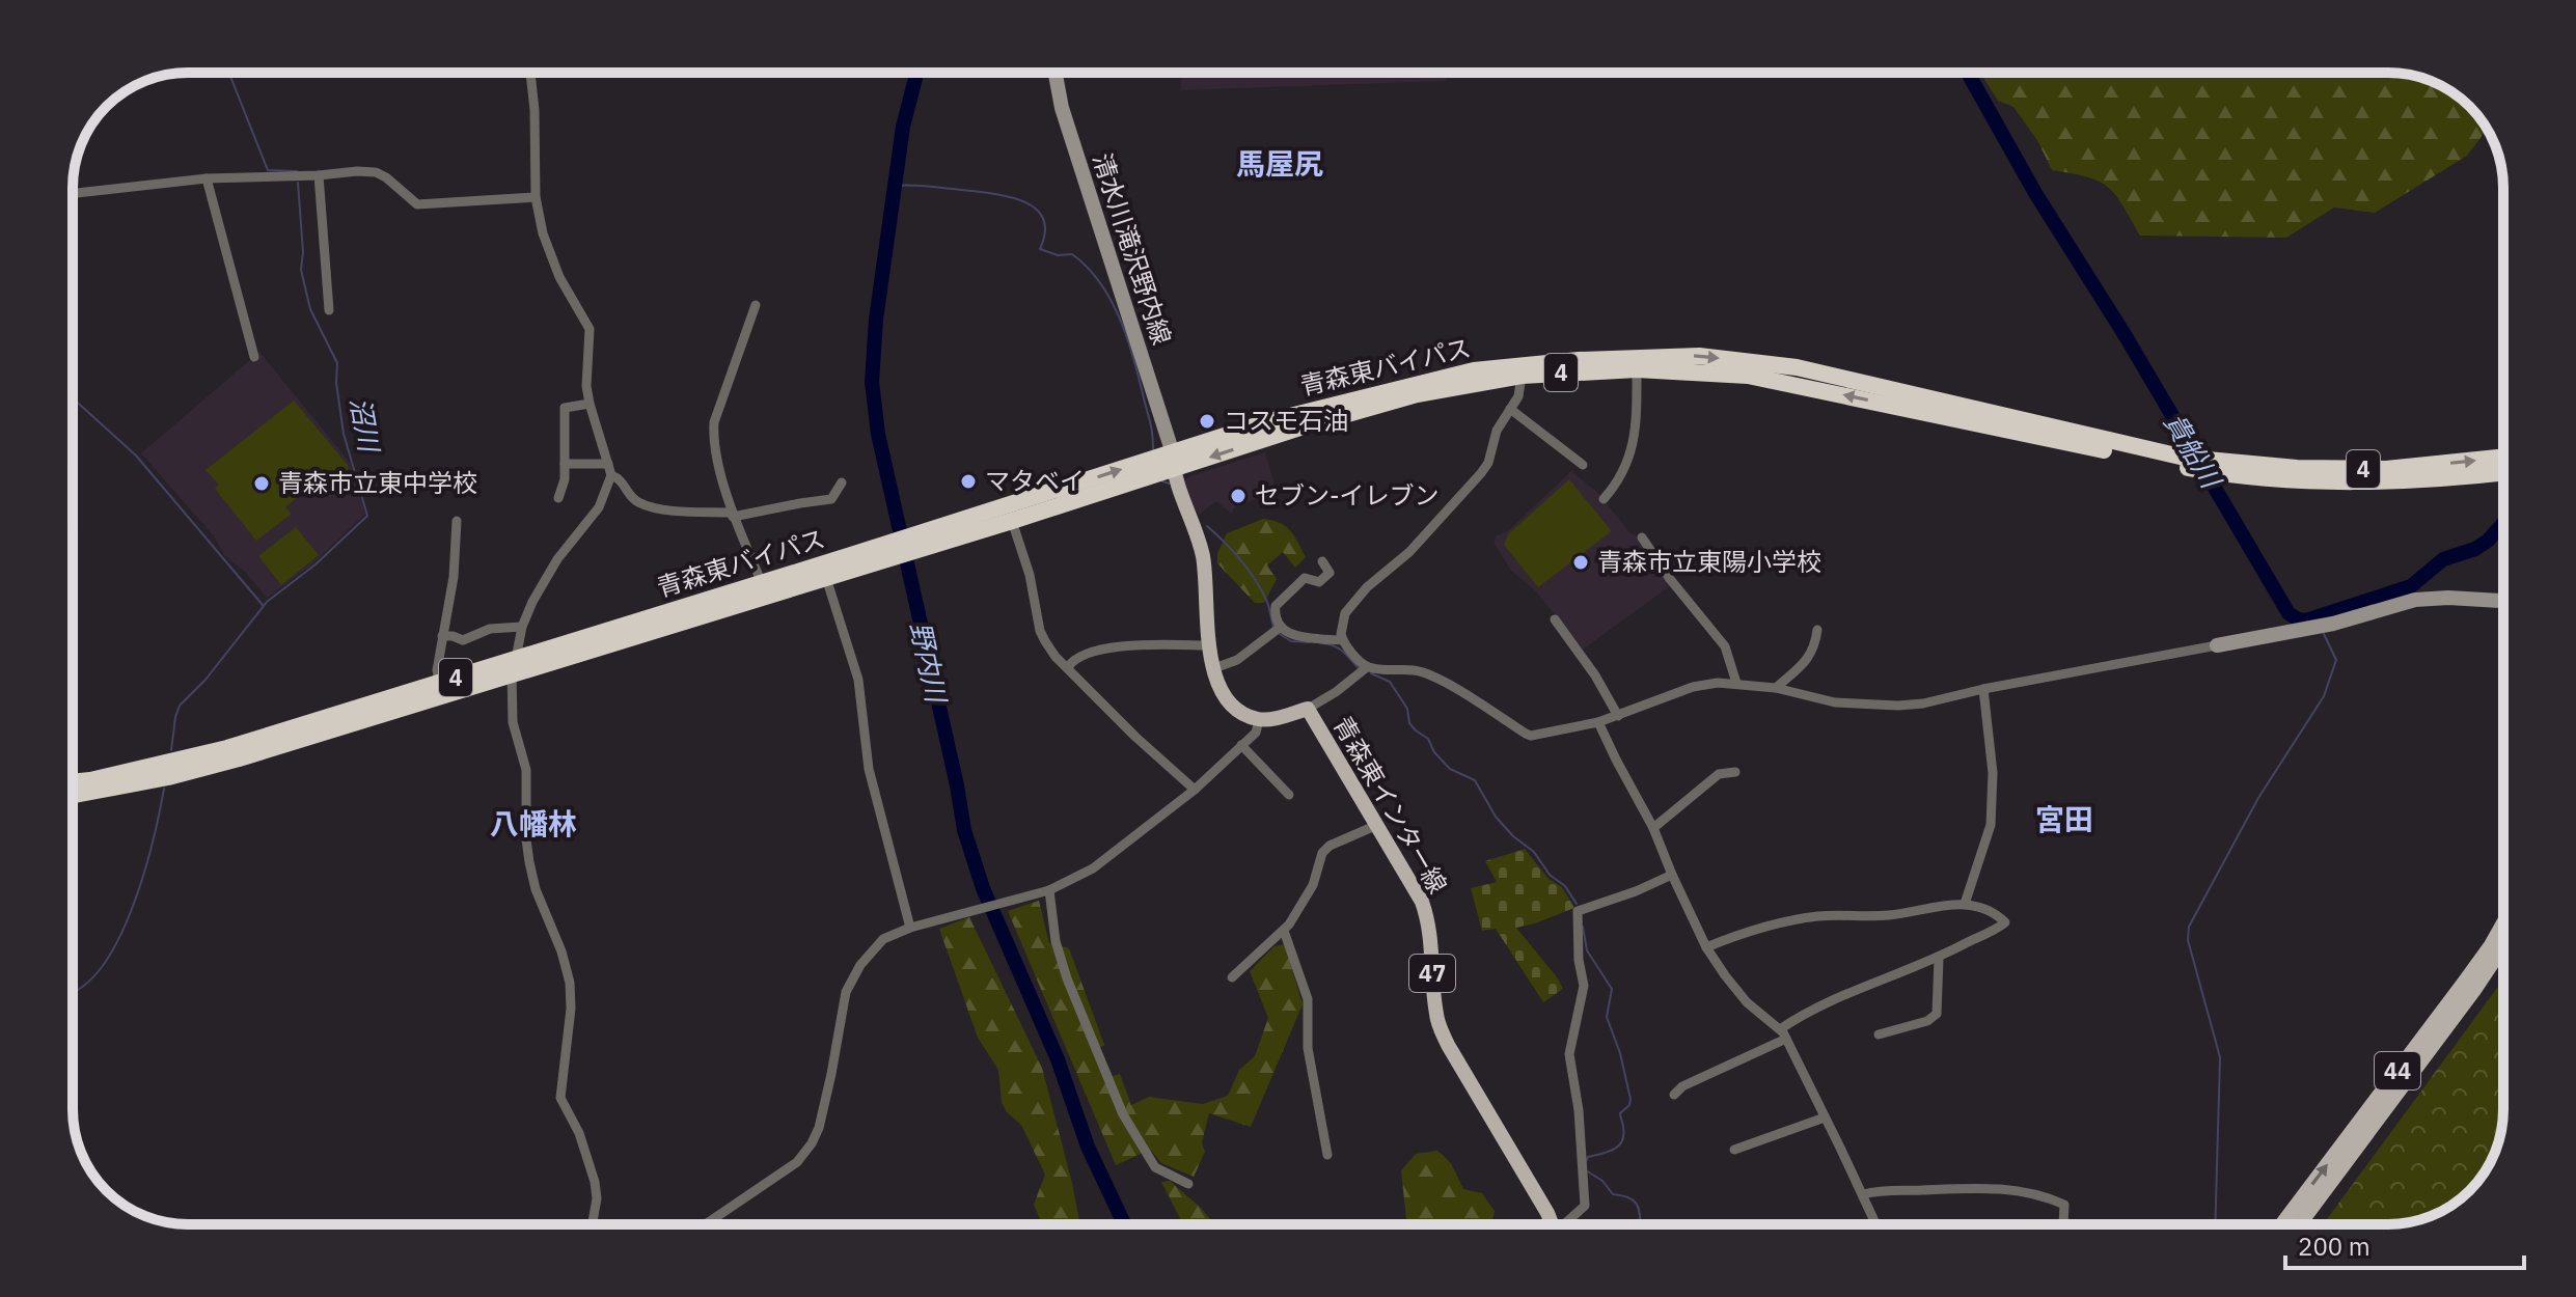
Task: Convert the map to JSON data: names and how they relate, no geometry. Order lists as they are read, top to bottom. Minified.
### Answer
{"streets":{"highway":["青森東バイパス","4"],"main road":["清水川滝沢野内線","青森東インター線","47","44"]},"crossings":[["清水川滝沢野内線","青森東バイパス"]],"districts":["馬屋尻","宮田","八幡林"],"water":["沼川","貴船川","野内川"],"places":["コスモ石油","マタベイ","青森市立東中学校","セブン-イレブン","青森市立東陽小学校"],"scale_bar":"200 m"}
